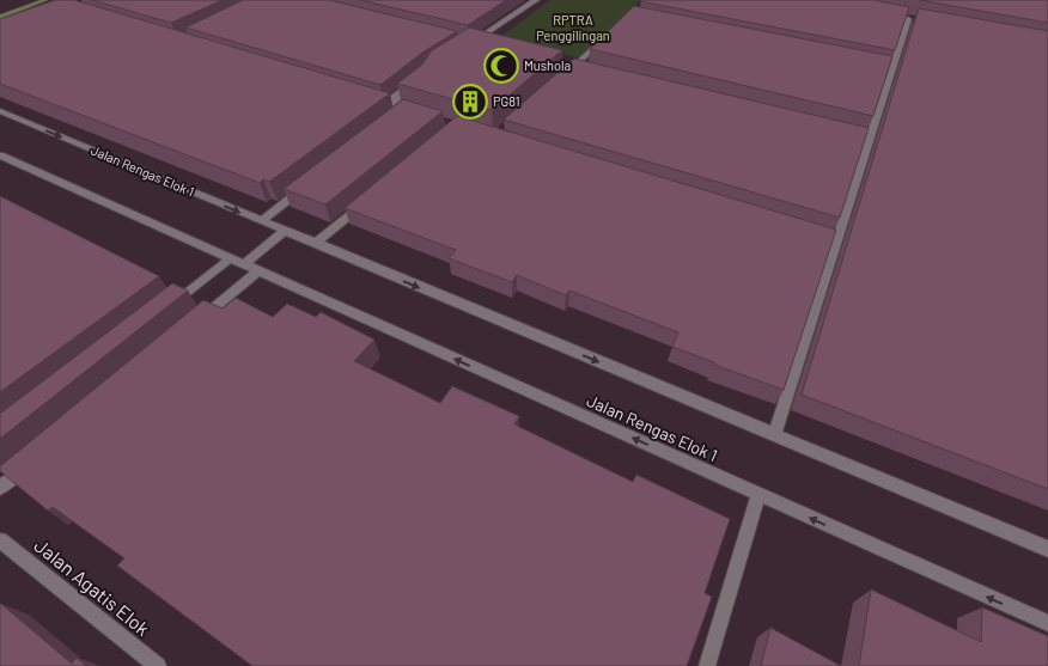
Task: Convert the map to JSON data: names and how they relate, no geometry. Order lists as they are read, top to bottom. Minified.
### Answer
{"streets":{"street":["Jalan Rengas Elok 1","Jalan Agatis Elok"]},"parks":["RPTRA Penggilingan"],"places":{"mosque":["Mushola"],"building":["PG81"]}}
